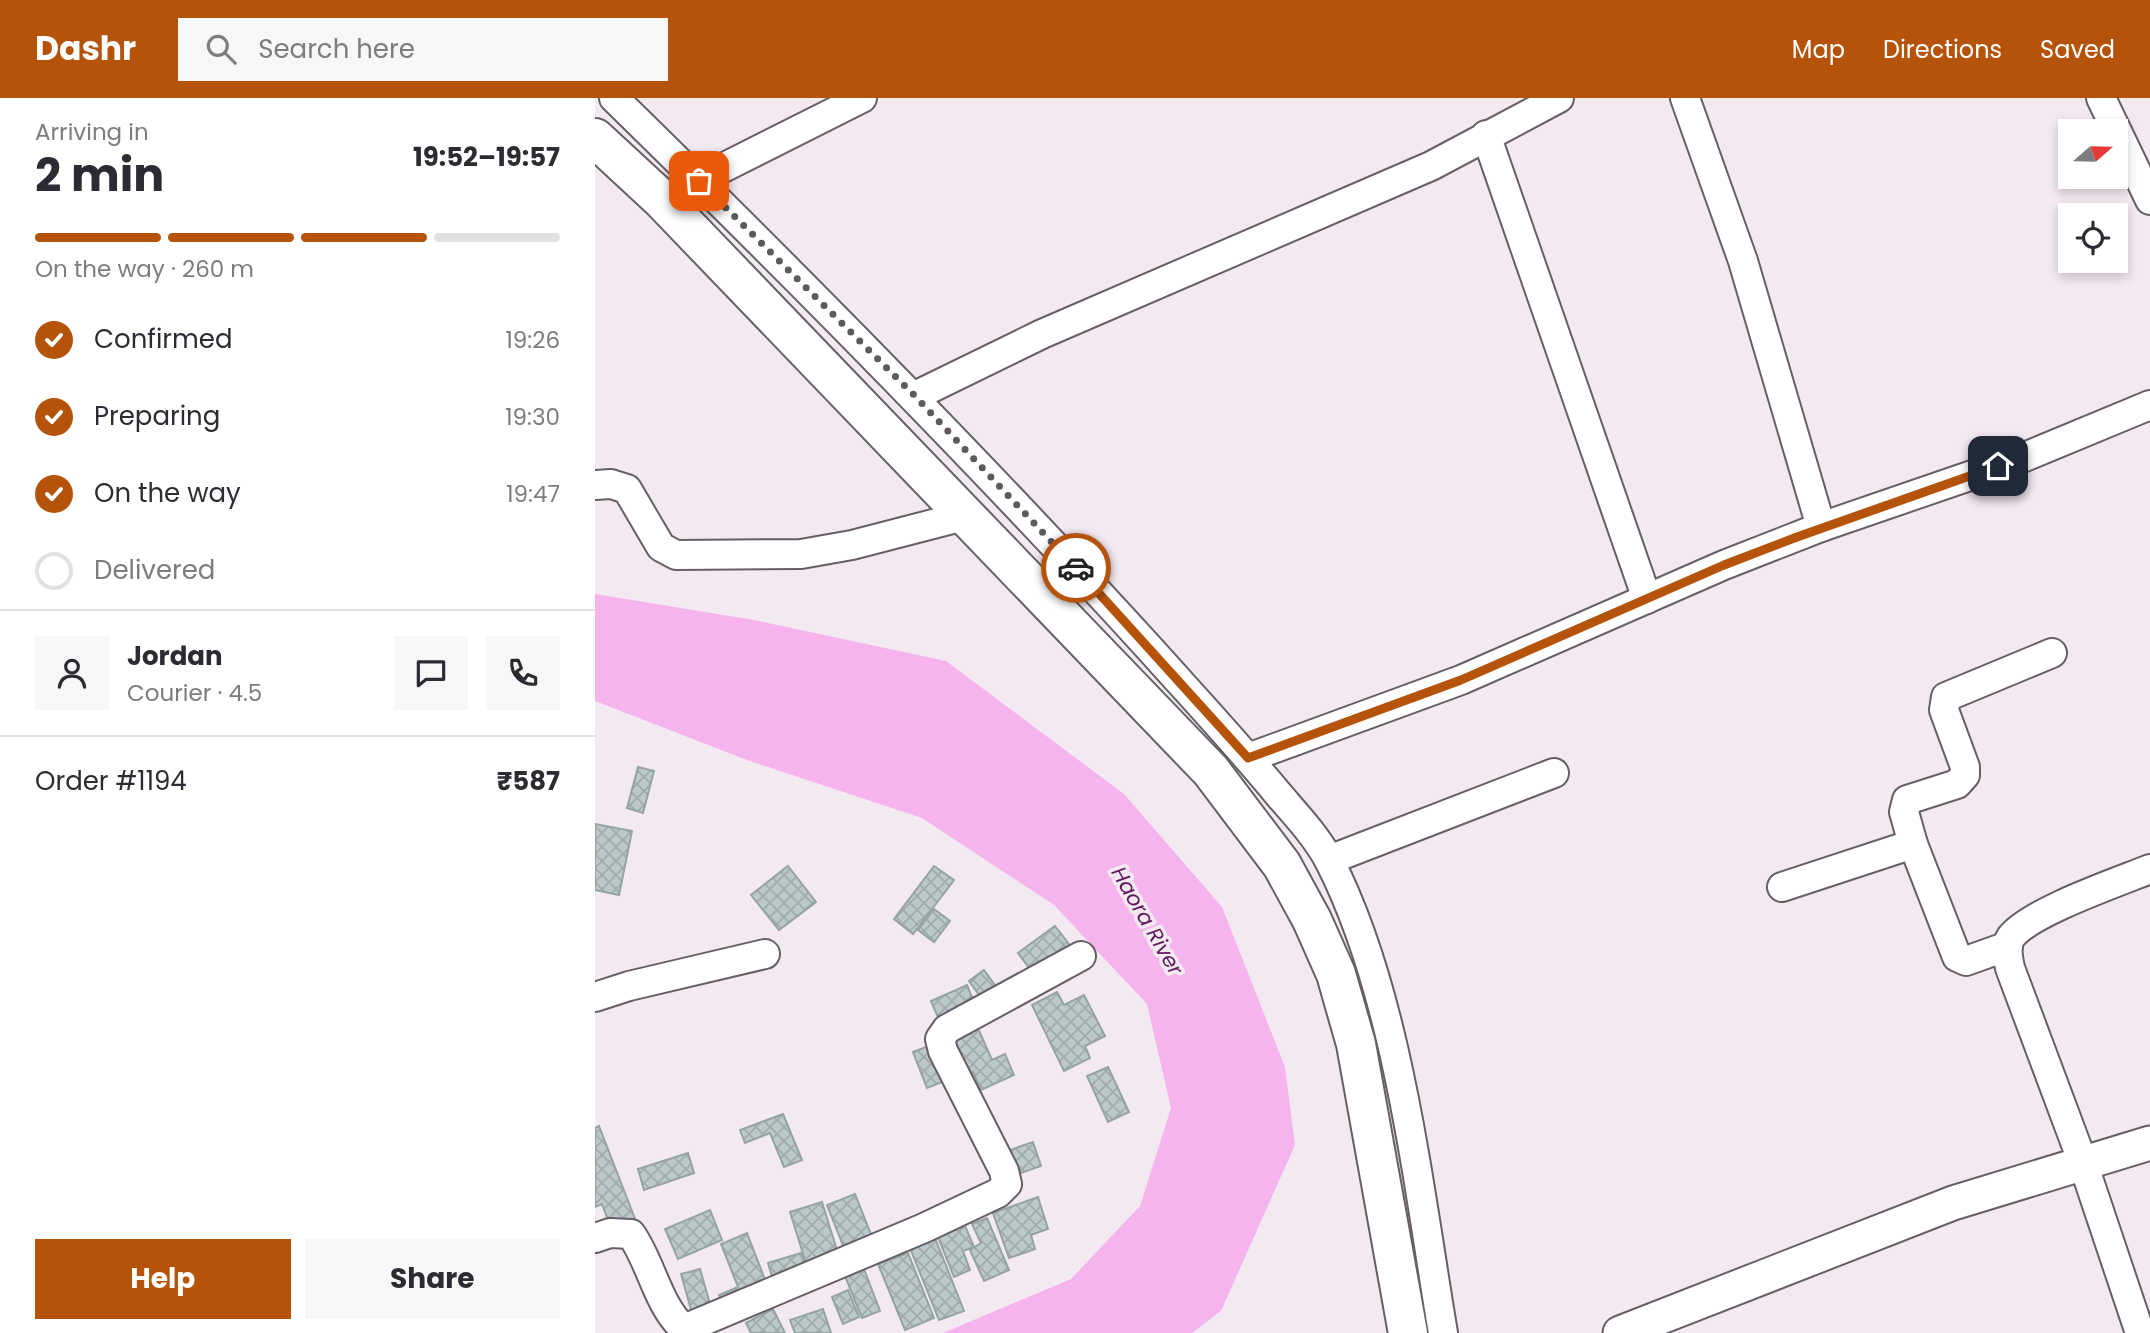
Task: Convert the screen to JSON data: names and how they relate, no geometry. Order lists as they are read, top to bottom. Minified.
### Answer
{"water":["Haora River"],"north":"right","page":{"header":"Dashr","search":"Search here","nav":["Map","Directions","Saved"],"heading":["2 min","Arriving in","19:52–19:57"],"panel":["Jordan","Courier · 4.5","Order #1194","₹587"],"bar":"On the way · 260 m","list":[["Confirmed","19:26"],["Preparing","19:30"],["On the way","19:47"],"Delivered"],"buttons":["Help","Share"]}}
